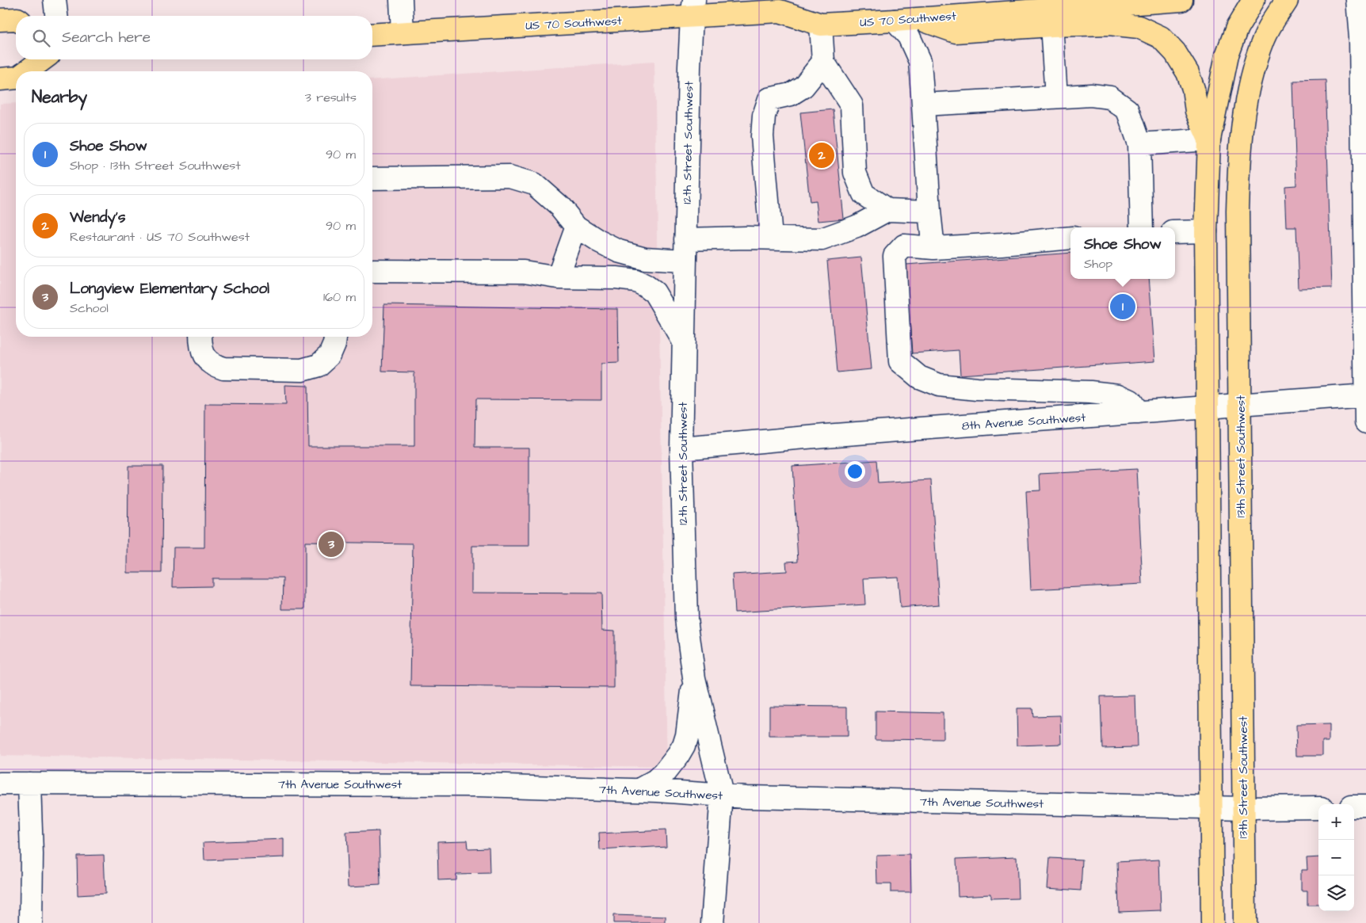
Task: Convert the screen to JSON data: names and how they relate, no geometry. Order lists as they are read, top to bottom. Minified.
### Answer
{"streets":{"main road":["US 70 Southwest","13th Street Southwest"],"street":["12th Street Southwest","8th Avenue Southwest","7th Avenue Southwest"]},"crossings":[["US 70 Southwest","12th Street Southwest"],["12th Street Southwest","8th Avenue Southwest"],["12th Street Southwest","7th Avenue Southwest"],["8th Avenue Southwest","13th Street Southwest"],["13th Street Southwest","7th Avenue Southwest"]],"page":{"search":"Search here","heading":["Nearby","3 results"],"list":[{"mark":"1","name":"Shoe Show","note":"Shop · 13th Street Southwest","value":"90 m"},{"mark":"2","name":"Wendy's","note":"Restaurant · US 70 Southwest","value":"90 m"},{"mark":"3","name":"Longview Elementary School","note":"School","value":"160 m"}],"pins":["2","1","3"],"popup":["Shoe Show","Shop"],"map_buttons":["+","−"]}}
